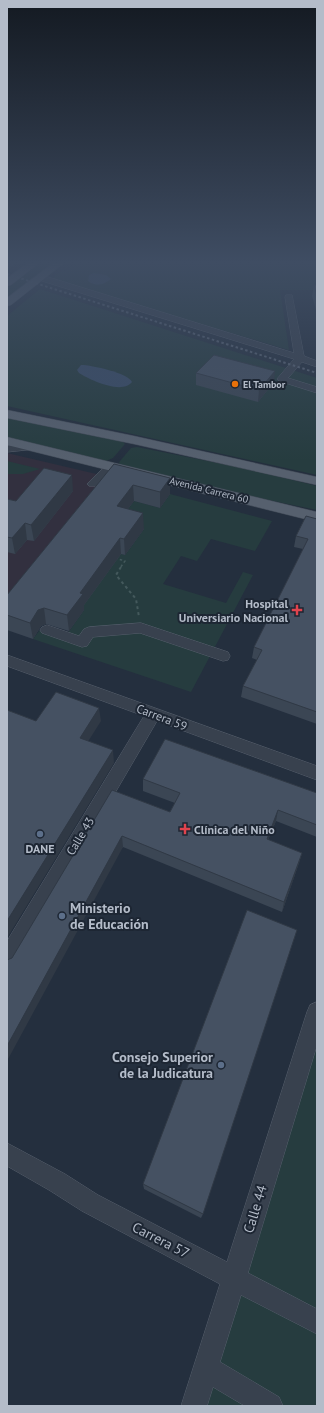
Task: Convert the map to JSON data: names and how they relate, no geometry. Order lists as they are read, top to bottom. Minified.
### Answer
{"streets":{"main road":["Avenida Carrera 60"],"street":["Carrera 59","Calle 43","Calle 44","Carrera 57"]},"crossings":[["Carrera 59","Calle 43"],["Calle 44","Carrera 57"]],"places":{"other":["El Tambor","DANE","Ministerio de Educación","Consejo Superior de la Judicatura"],"health":["Hospital Universiario Nacional","Clínica del Niño"]}}
